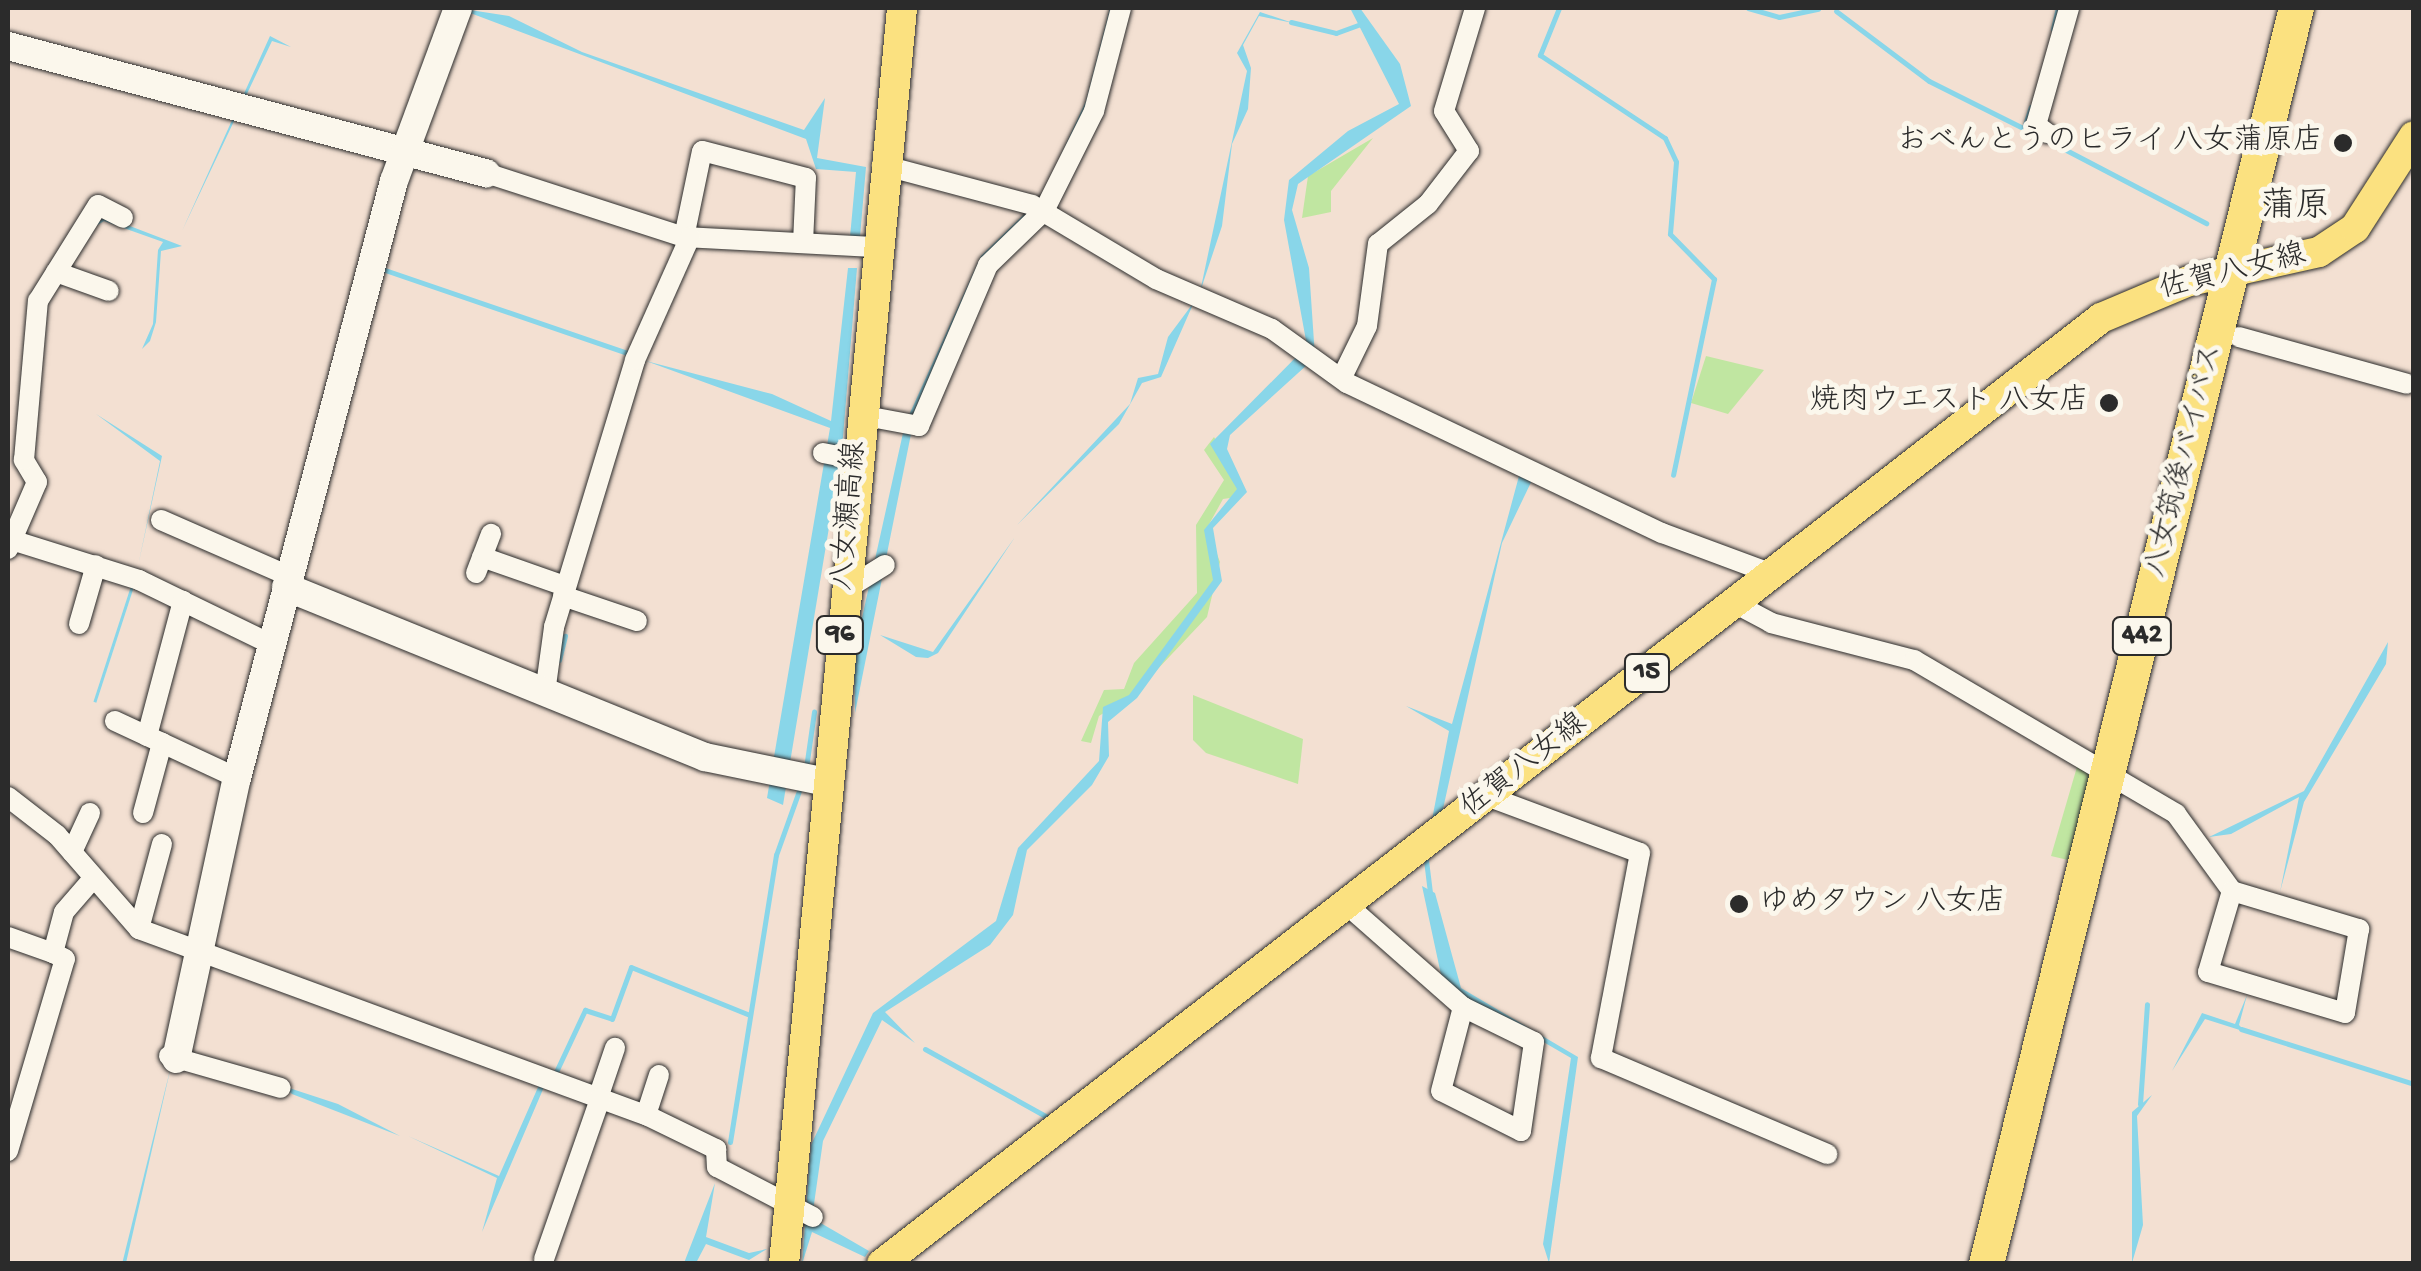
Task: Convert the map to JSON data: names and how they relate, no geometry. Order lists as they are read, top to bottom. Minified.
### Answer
{"streets":{"highway":["八女筑後バイパス","442"],"main road":["佐賀八女線","八女瀬高線","96","15"]},"crossings":[["佐賀八女線","八女筑後バイパス"]],"districts":["蒲原"],"places":["おべんとうのヒライ 八女蒲原店","焼肉ウエスト 八女店","ゆめタウン 八女店"]}
